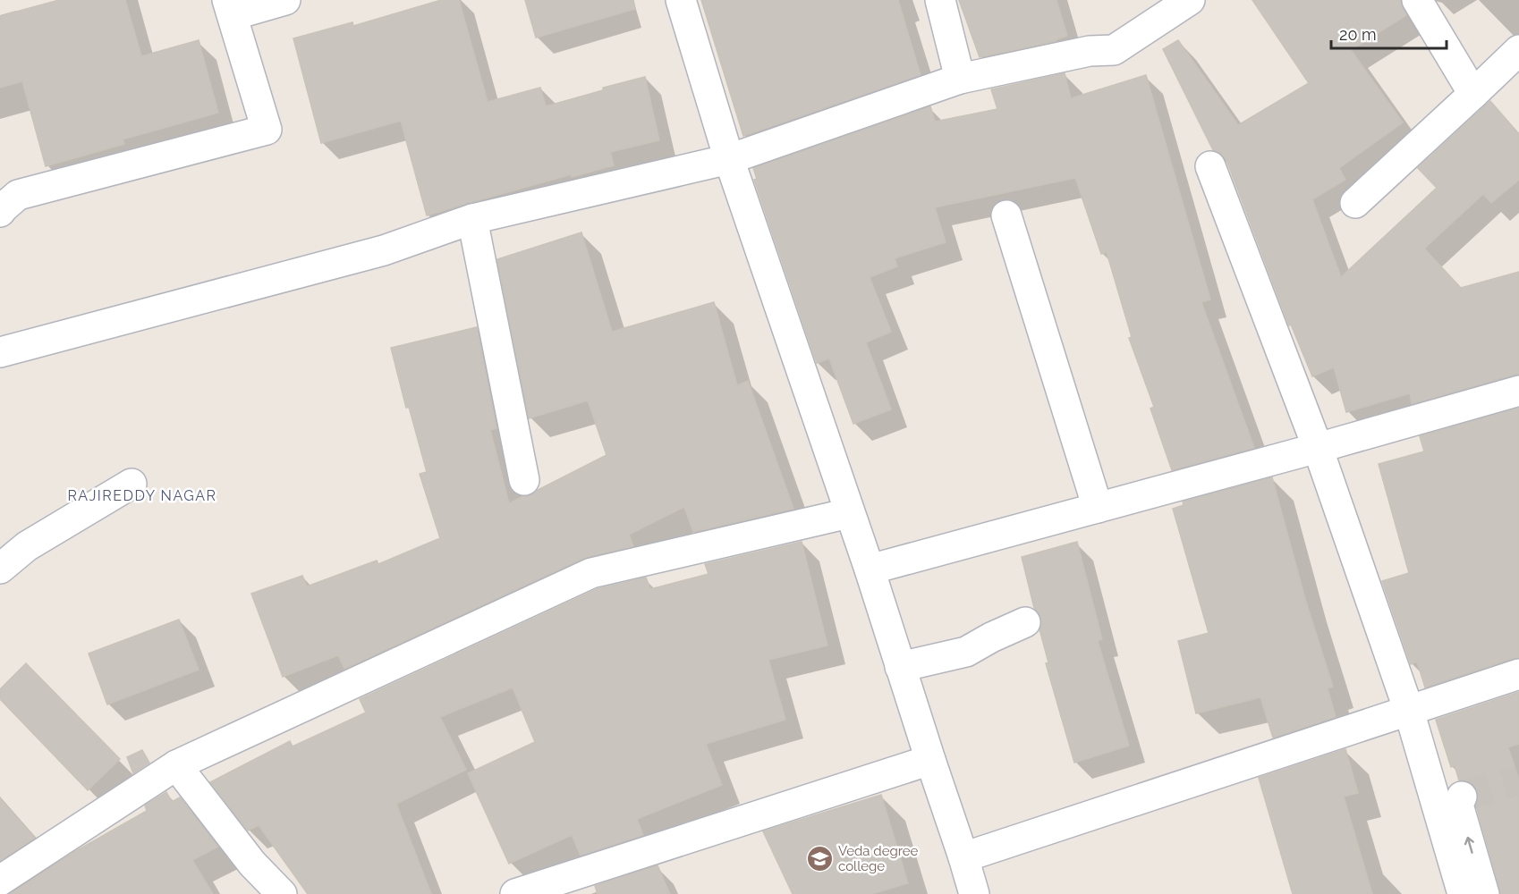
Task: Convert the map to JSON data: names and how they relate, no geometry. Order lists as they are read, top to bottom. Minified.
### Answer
{"districts":["RAJIREDDY NAGAR"],"places":{"school or university":["Veda degree college"]},"scale_bar":"20 m"}
